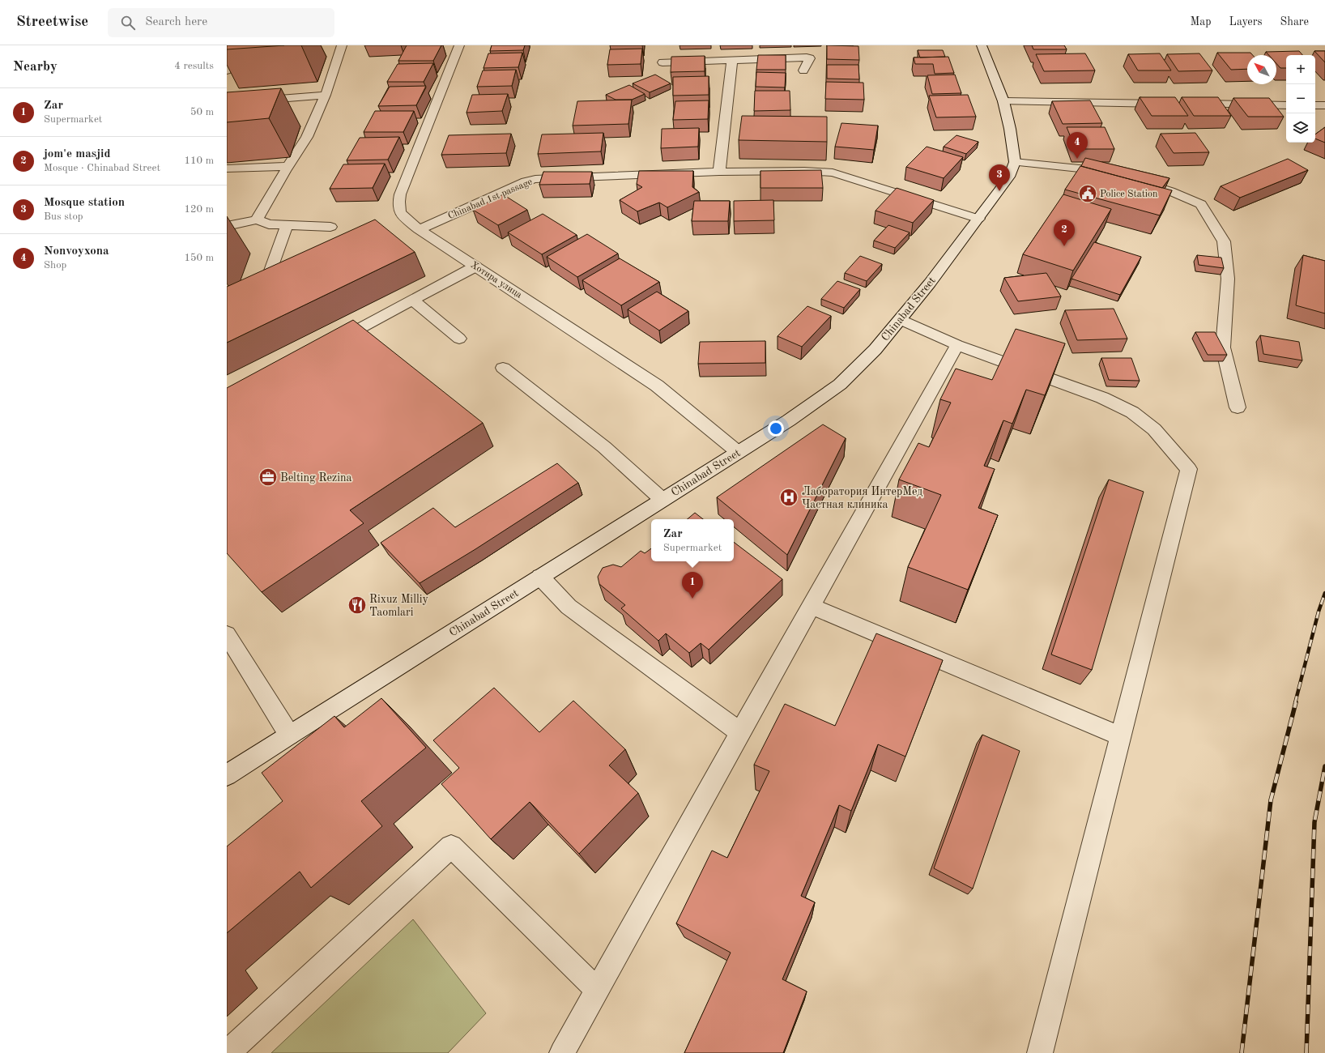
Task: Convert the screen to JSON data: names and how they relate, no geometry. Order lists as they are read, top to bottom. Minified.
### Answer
{"streets":{"street":["Chinabad 1st passage","Хотира улица","Chinabad Street"]},"crossings":[["Chinabad 1st passage","Хотира улица"],["Chinabad 1st passage","Chinabad Street"],["Хотира улица","Chinabad Street"]],"places":{"public building":["Police Station"],"office":["Belting Rezina"],"hospital":["Лаборатория ИнтерМед Частная клиника"],"restaurant":["Rixuz Milliy Taomlari"]},"north":"top left","page":{"header":"Streetwise","search":"Search here","nav":["Map","Layers","Share"],"heading":["Nearby","4 results"],"map_buttons":["+","−"],"list":[{"mark":"1","name":"Zar","note":"Supermarket","value":"50 m"},{"mark":"2","name":"jom'e masjid","note":"Mosque · Chinabad Street","value":"110 m"},{"mark":"3","name":"Mosque station","note":"Bus stop","value":"120 m"},{"mark":"4","name":"Nonvoyxona","note":"Shop","value":"150 m"}],"pins":["4","3","2","1"],"popup":["Zar","Supermarket"]}}
